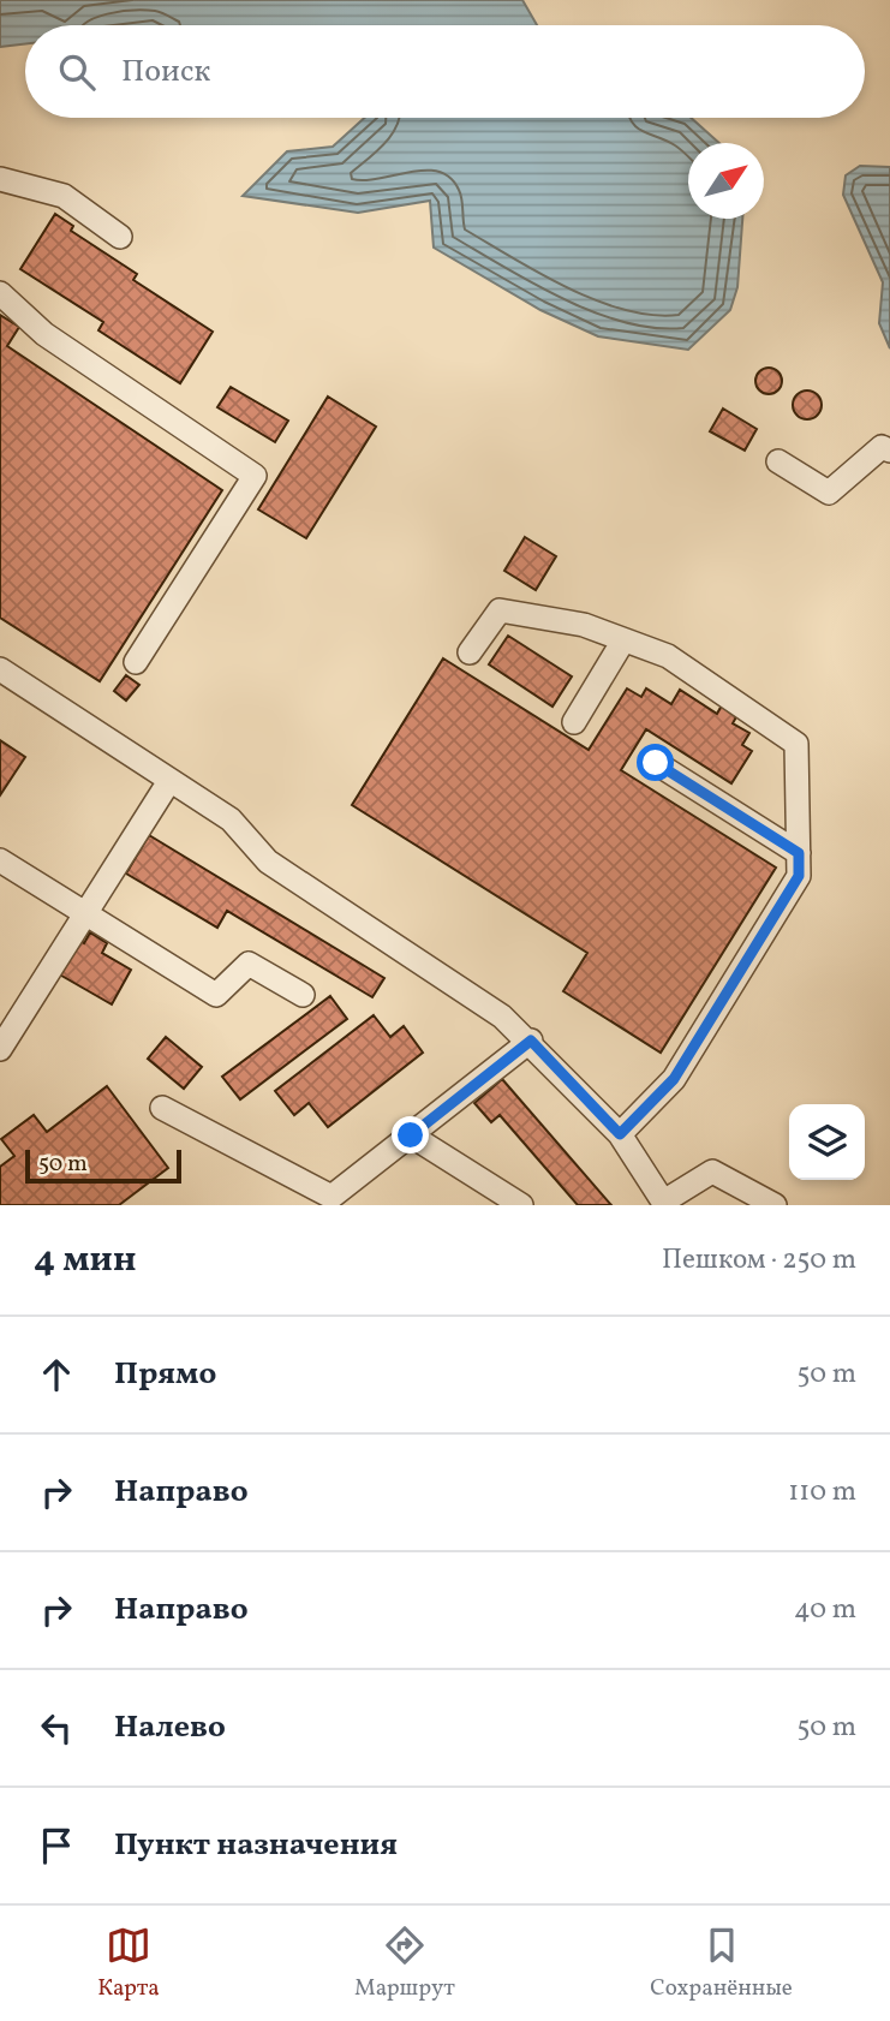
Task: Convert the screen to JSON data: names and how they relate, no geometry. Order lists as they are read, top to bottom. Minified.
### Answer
{"scale_bar":"50 m","north":"top right","page":{"search":"Поиск","scale":"50 m","heading":["4 мин","Пешком · 250 m"],"list":[["Прямо","50 m"],["Направо","110 m"],["Направо","40 m"],["Налево","50 m"],"Пункт назначения"],"nav":["Карта","Маршрут","Сохранённые"]}}
